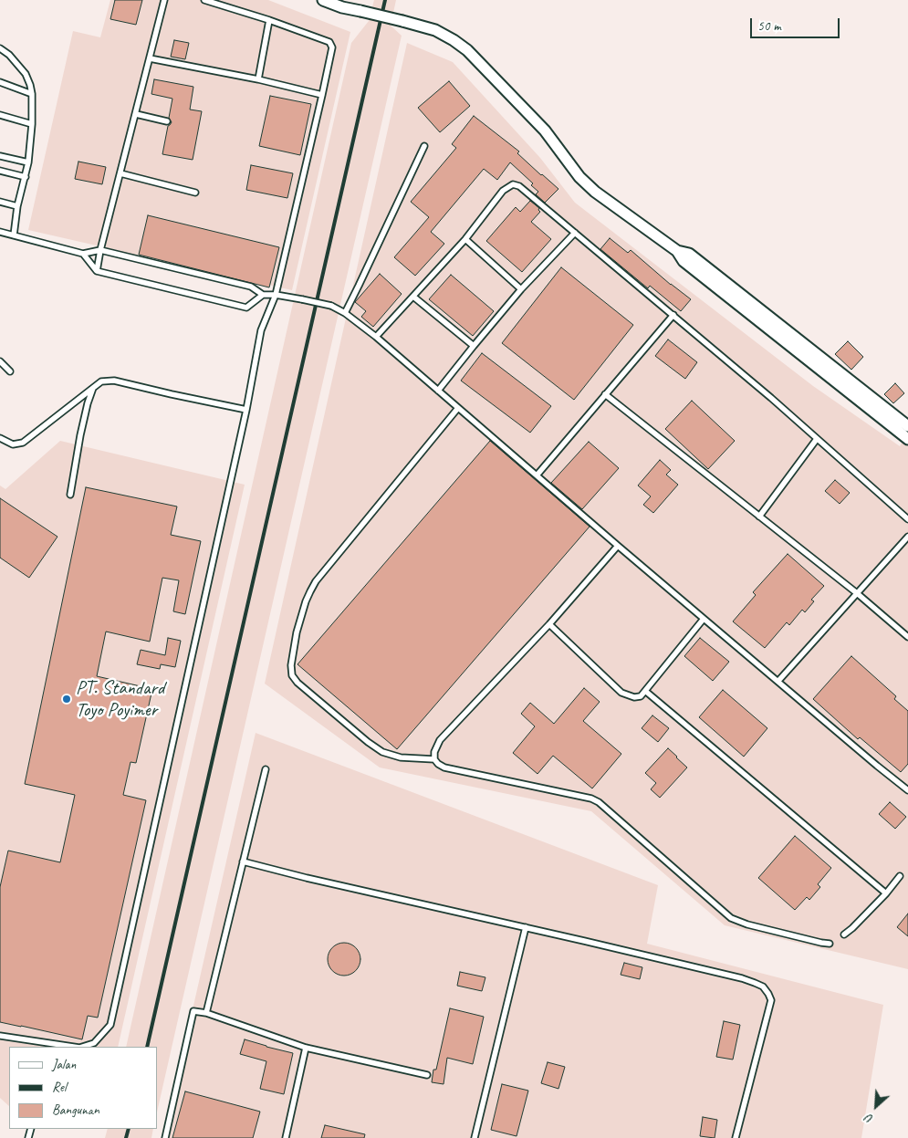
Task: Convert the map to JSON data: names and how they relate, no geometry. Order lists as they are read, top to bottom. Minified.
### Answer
{"places":["PT. Standard Toyo Poyimer"],"legend":["Jalan","Rel","Bangunan"],"scale_bar":"50 m","north":"bottom left"}
